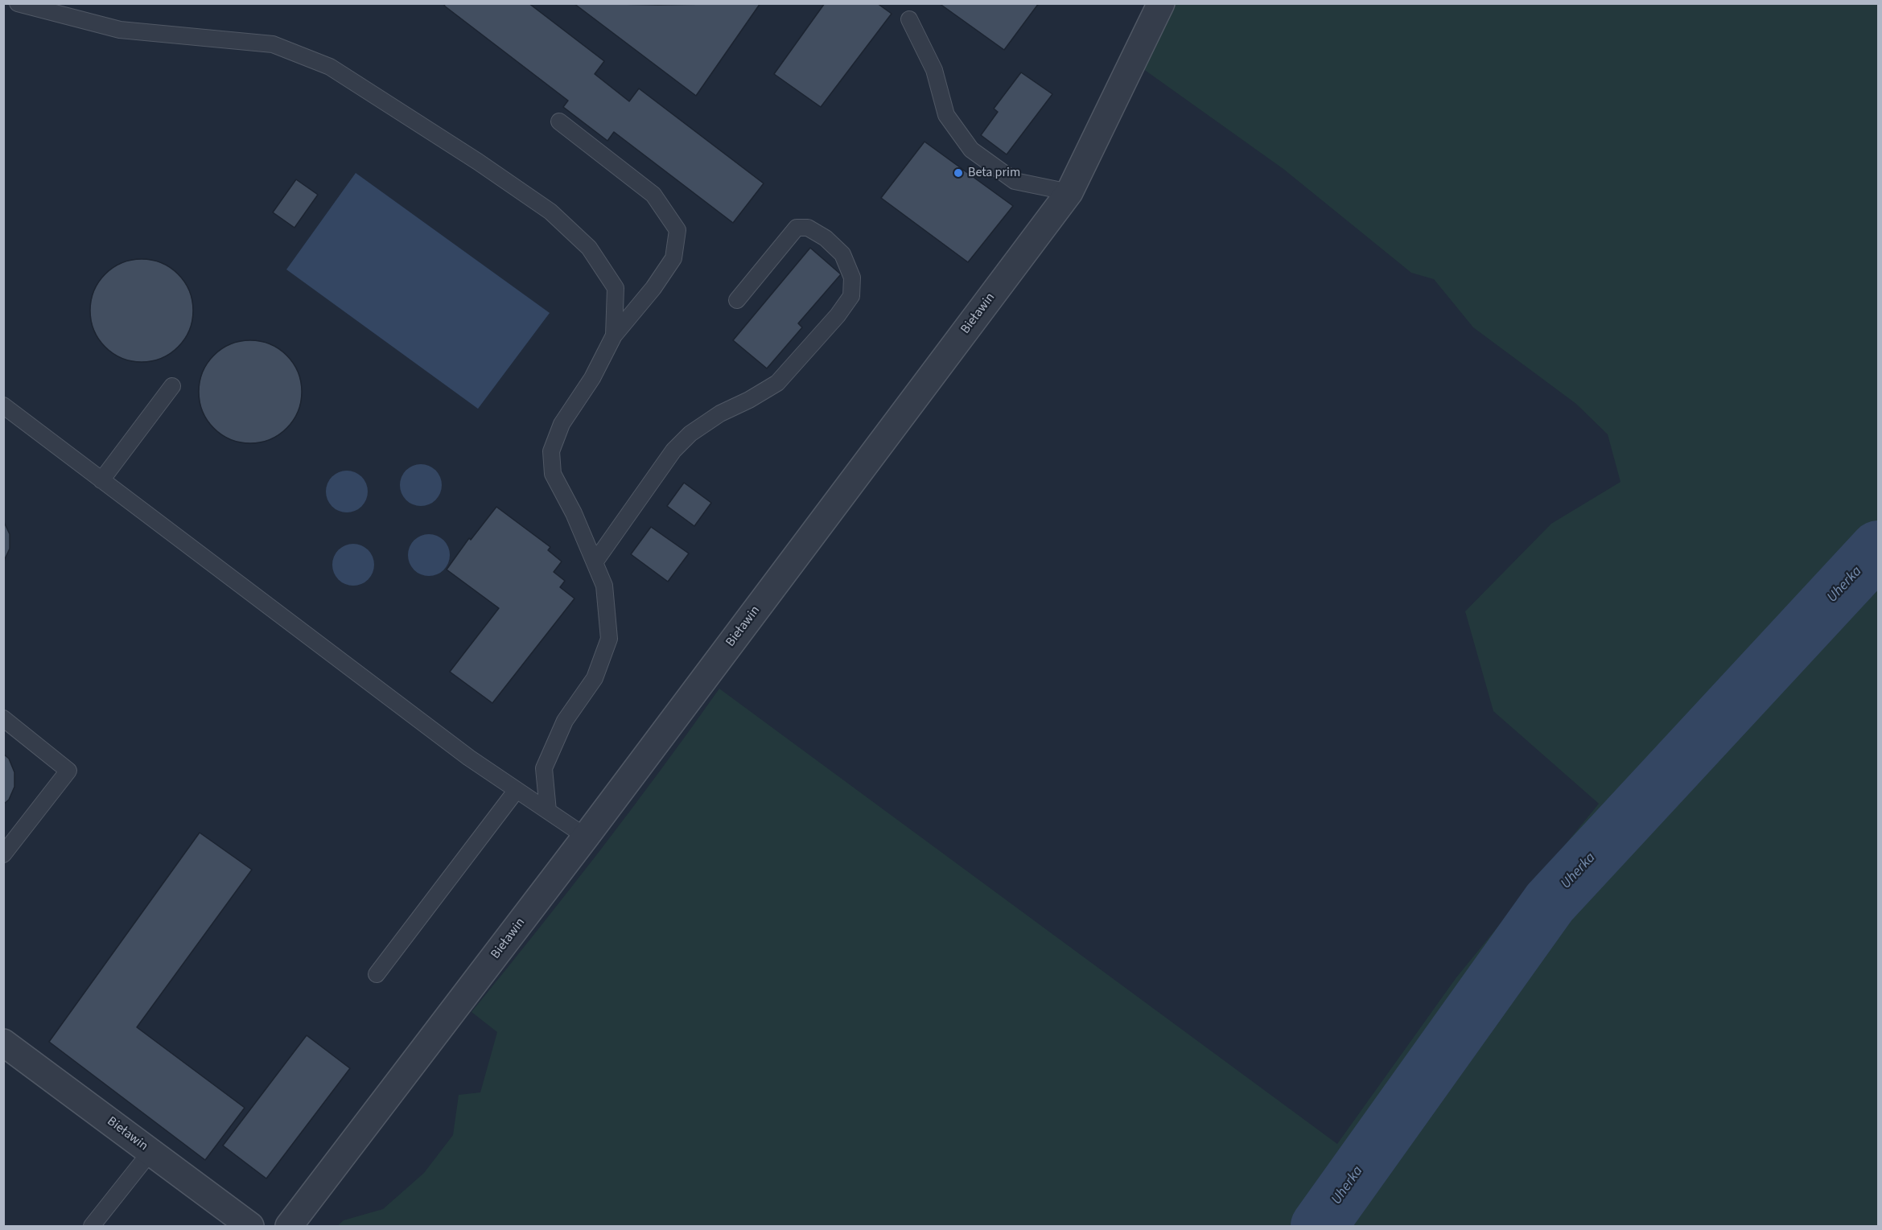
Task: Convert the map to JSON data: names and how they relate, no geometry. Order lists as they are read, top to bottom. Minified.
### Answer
{"streets":{"street":["Bieławin"]},"water":["Uherka"],"places":["Beta prim"]}
